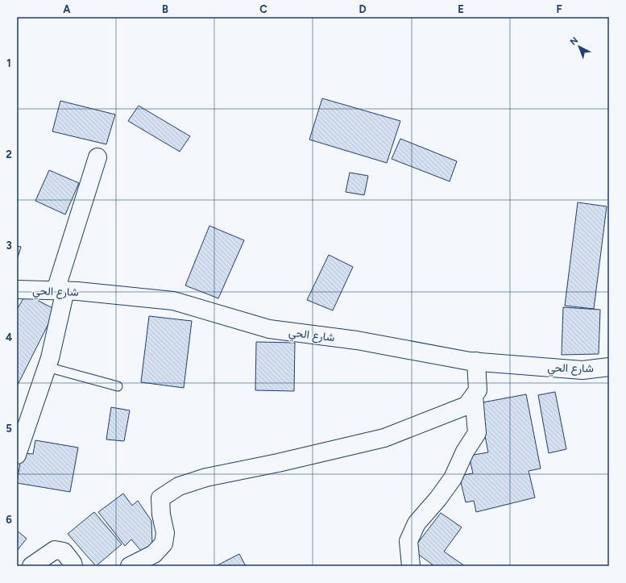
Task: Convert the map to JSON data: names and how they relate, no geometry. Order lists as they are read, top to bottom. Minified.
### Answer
{"streets":{"street":["شارع الحي"]},"north":"top left","grid":{"columns":["A","B","C","D","E","F"],"rows":["1","2","3","4","5","6"]}}
